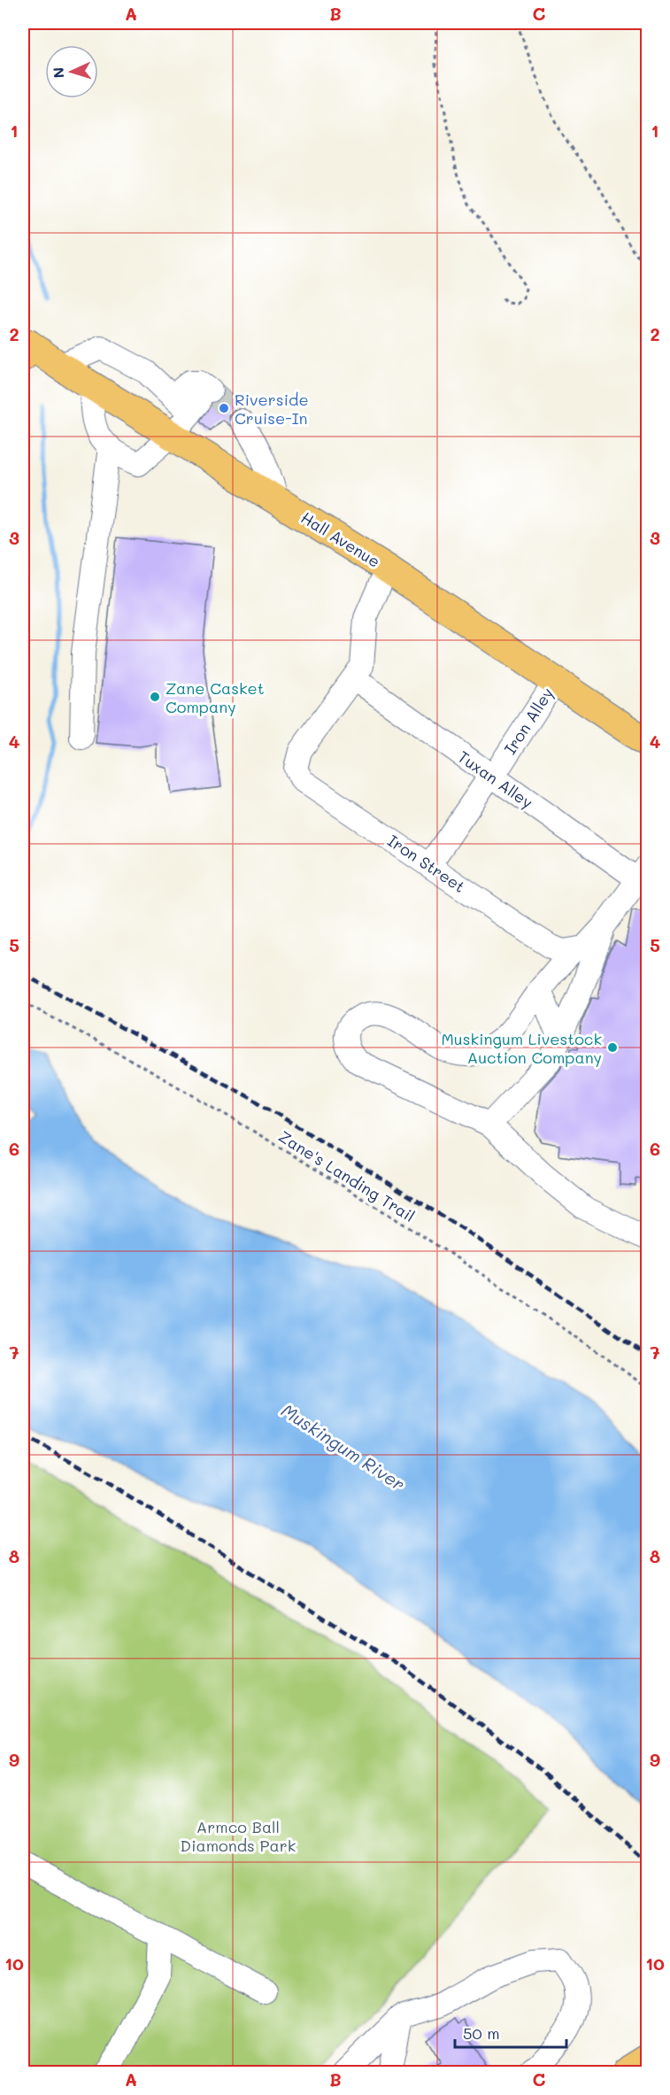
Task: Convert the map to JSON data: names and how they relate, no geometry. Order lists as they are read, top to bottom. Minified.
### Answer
{"streets":{"main road":["Hall Avenue"],"street":["Iron Alley","Tuxan Alley","Iron Street"],"path":["Zane's Landing Trail"]},"crossings":[["Hall Avenue","Iron Alley"],["Iron Alley","Tuxan Alley"],["Iron Alley","Iron Street"],["Tuxan Alley","Iron Street"]],"water":["Muskingum River"],"parks":["Armco Ball Diamonds Park"],"places":["Riverside Cruise-In","Zane Casket Company","Muskingum Livestock Auction Company"],"scale_bar":"50 m","north":"left","grid":{"columns":["A","B","C"],"rows":["1","2","3","4","5","6","7","8","9","10"]}}
